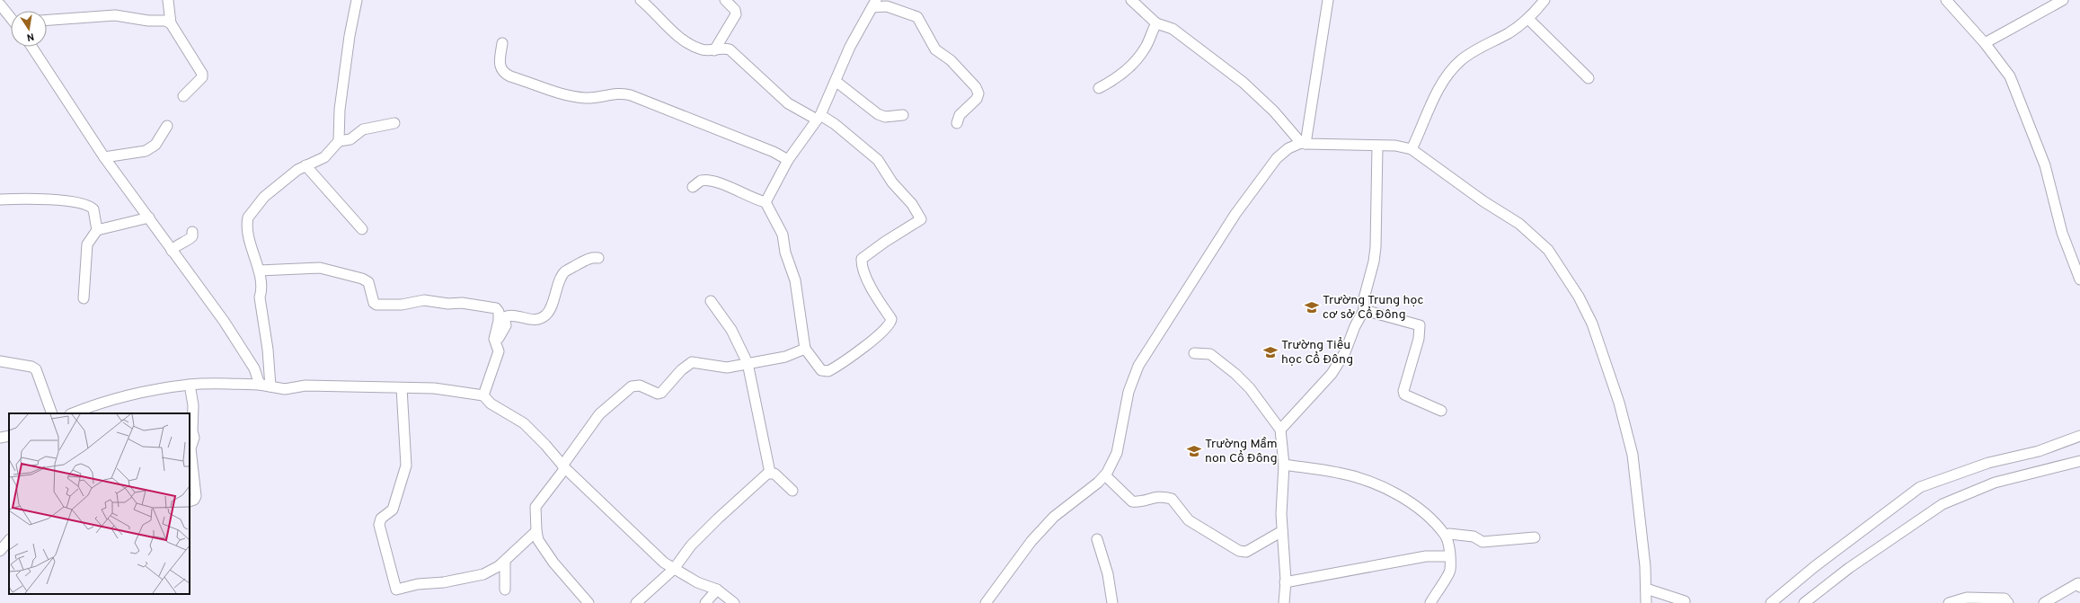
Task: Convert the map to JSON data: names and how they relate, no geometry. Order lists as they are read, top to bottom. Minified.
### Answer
{"places":{"school or university":["Trường Trung học cơ sở Cổ Đông","Trường Tiểu học Cổ Đông","Trường Mầm non Cổ Đông"]},"north":"bottom"}
